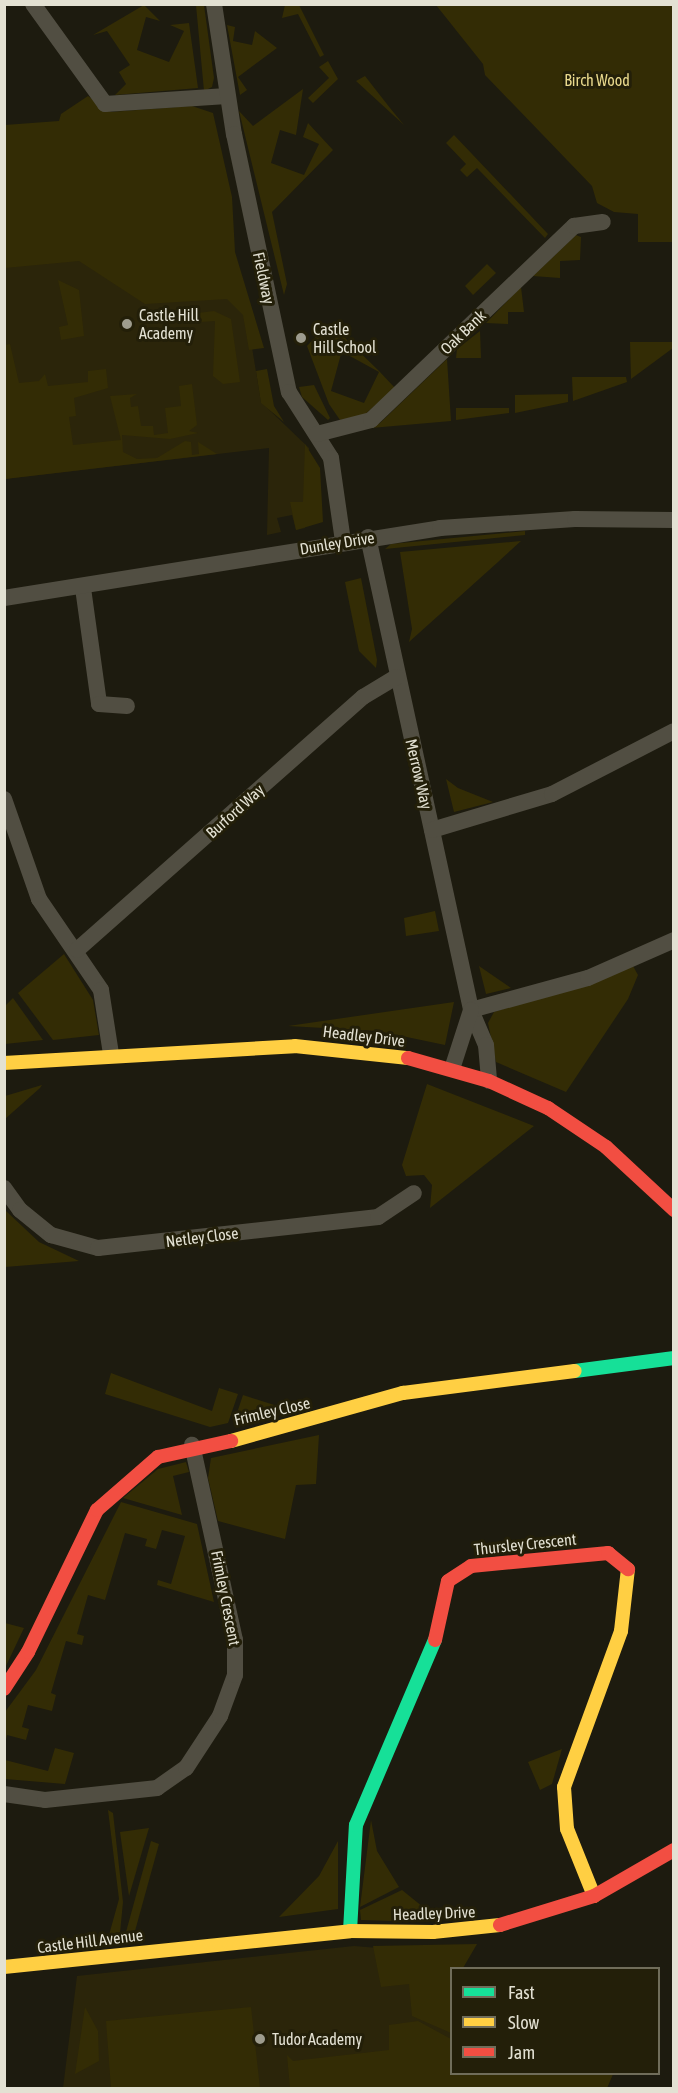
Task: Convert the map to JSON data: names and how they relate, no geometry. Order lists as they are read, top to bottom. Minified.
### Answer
{"streets":{"street":["Fieldway","Oak Bank","Dunley Drive","Merrow Way","Burford Way","Headley Drive","Netley Close","Frimley Close","Thursley Crescent","Frimley Crescent","Castle Hill Avenue"]},"crossings":[["Fieldway","Oak Bank"],["Fieldway","Dunley Drive"],["Dunley Drive","Merrow Way"],["Merrow Way","Burford Way"],["Merrow Way","Headley Drive"],["Headley Drive","Thursley Crescent"],["Headley Drive","Castle Hill Avenue"],["Frimley Close","Frimley Crescent"]],"parks":["Birch Wood"],"places":["Castle Hill Academy","Castle Hill School","Tudor Academy"],"legend":["Fast","Slow","Jam"]}
